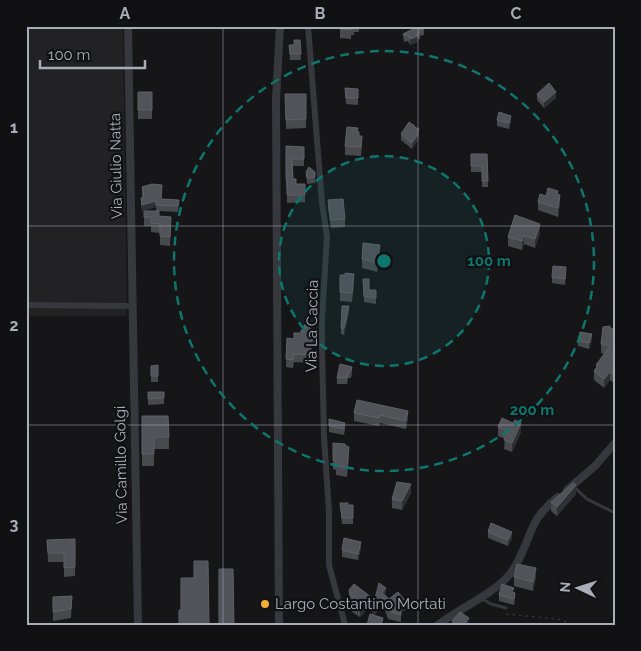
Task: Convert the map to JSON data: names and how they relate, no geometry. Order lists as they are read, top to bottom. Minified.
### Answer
{"streets":{"street":["Via Giulio Natta","Via La Caccia","Via Camillo Golgi"]},"crossings":[["Via Giulio Natta","Via Camillo Golgi"]],"places":["Largo Costantino Mortati"],"scale_bar":"100 m","north":"left","grid":{"columns":["A","B","C"],"rows":["1","2","3"]},"rings":["100 m","200 m"]}
